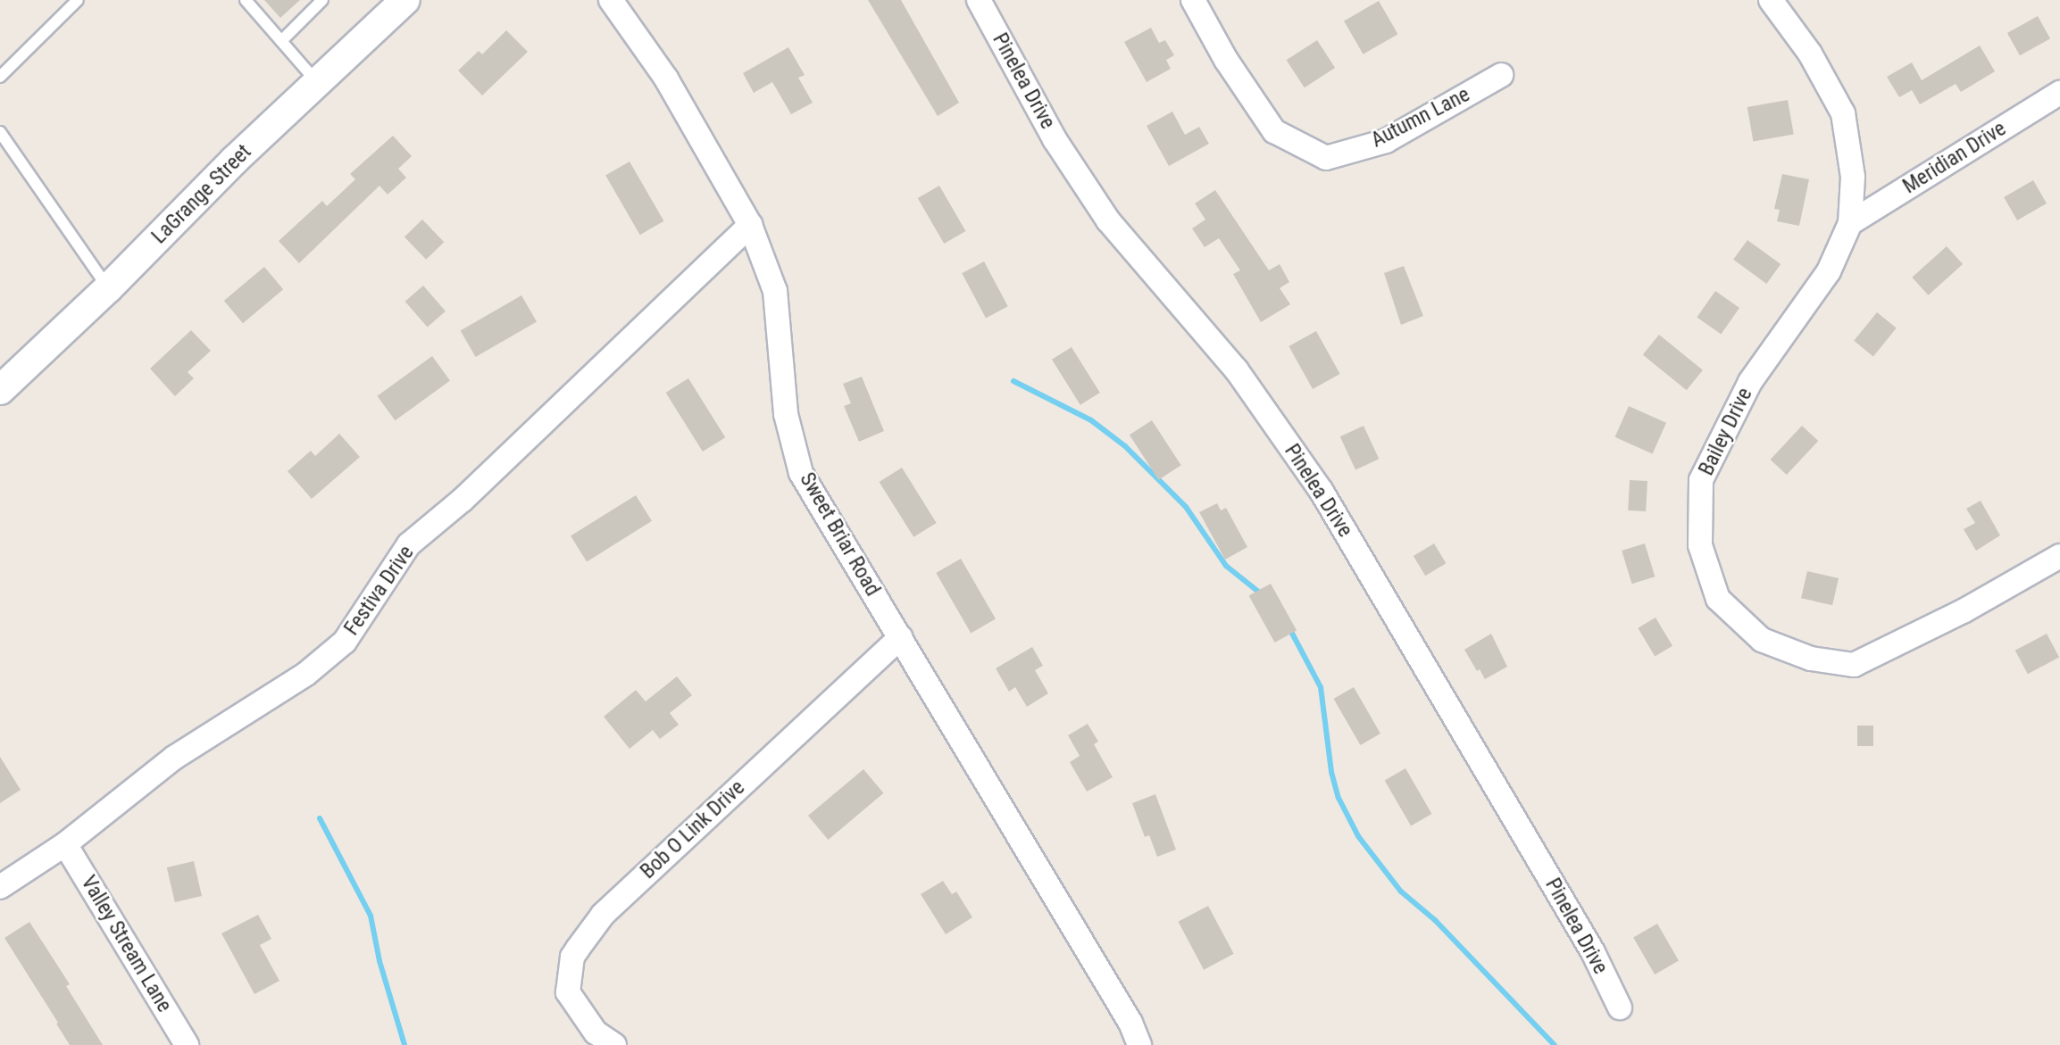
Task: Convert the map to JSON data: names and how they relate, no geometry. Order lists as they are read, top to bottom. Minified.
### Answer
{"streets":{"street":["Pinelea Drive","Autumn Lane","Meridian Drive","LaGrange Street","Bailey Drive","Sweet Briar Road","Festiva Drive","Bob O Link Drive","Valley Stream Lane"]},"crossings":[["Meridian Drive","Bailey Drive"],["Sweet Briar Road","Festiva Drive"],["Sweet Briar Road","Bob O Link Drive"],["Festiva Drive","Valley Stream Lane"]]}
